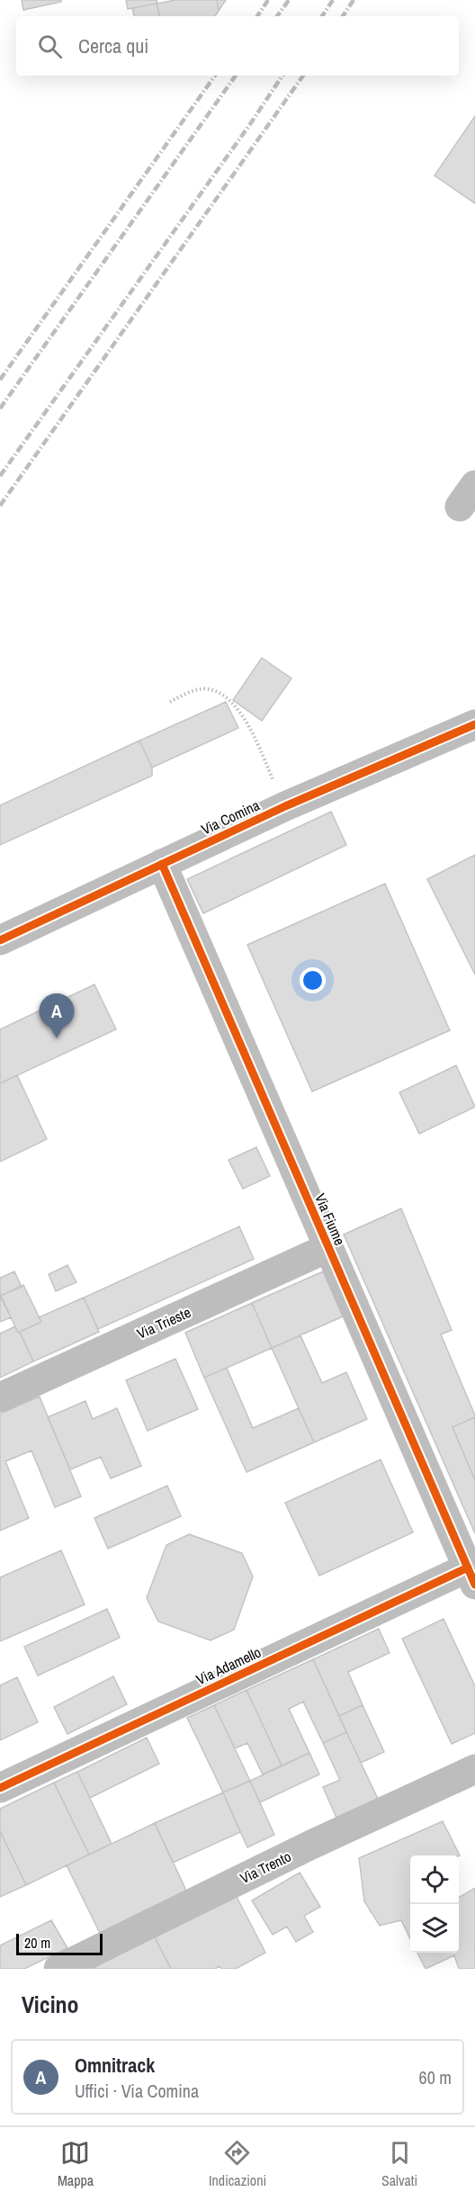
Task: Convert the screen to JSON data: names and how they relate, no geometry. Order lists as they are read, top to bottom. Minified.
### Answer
{"streets":{"street":["Via Comina","Via Fiume","Via Trieste","Via Adamello","Via Trento"]},"crossings":[["Via Comina","Via Fiume"],["Via Fiume","Via Trieste"],["Via Fiume","Via Adamello"]],"scale_bar":"20 m","page":{"search":"Cerca qui","pins":"A","scale":"20 m","heading":"Vicino","list":[{"mark":"A","name":"Omnitrack","note":"Uffici · Via Comina","value":"60 m"}],"nav":["Mappa","Indicazioni","Salvati"]}}
